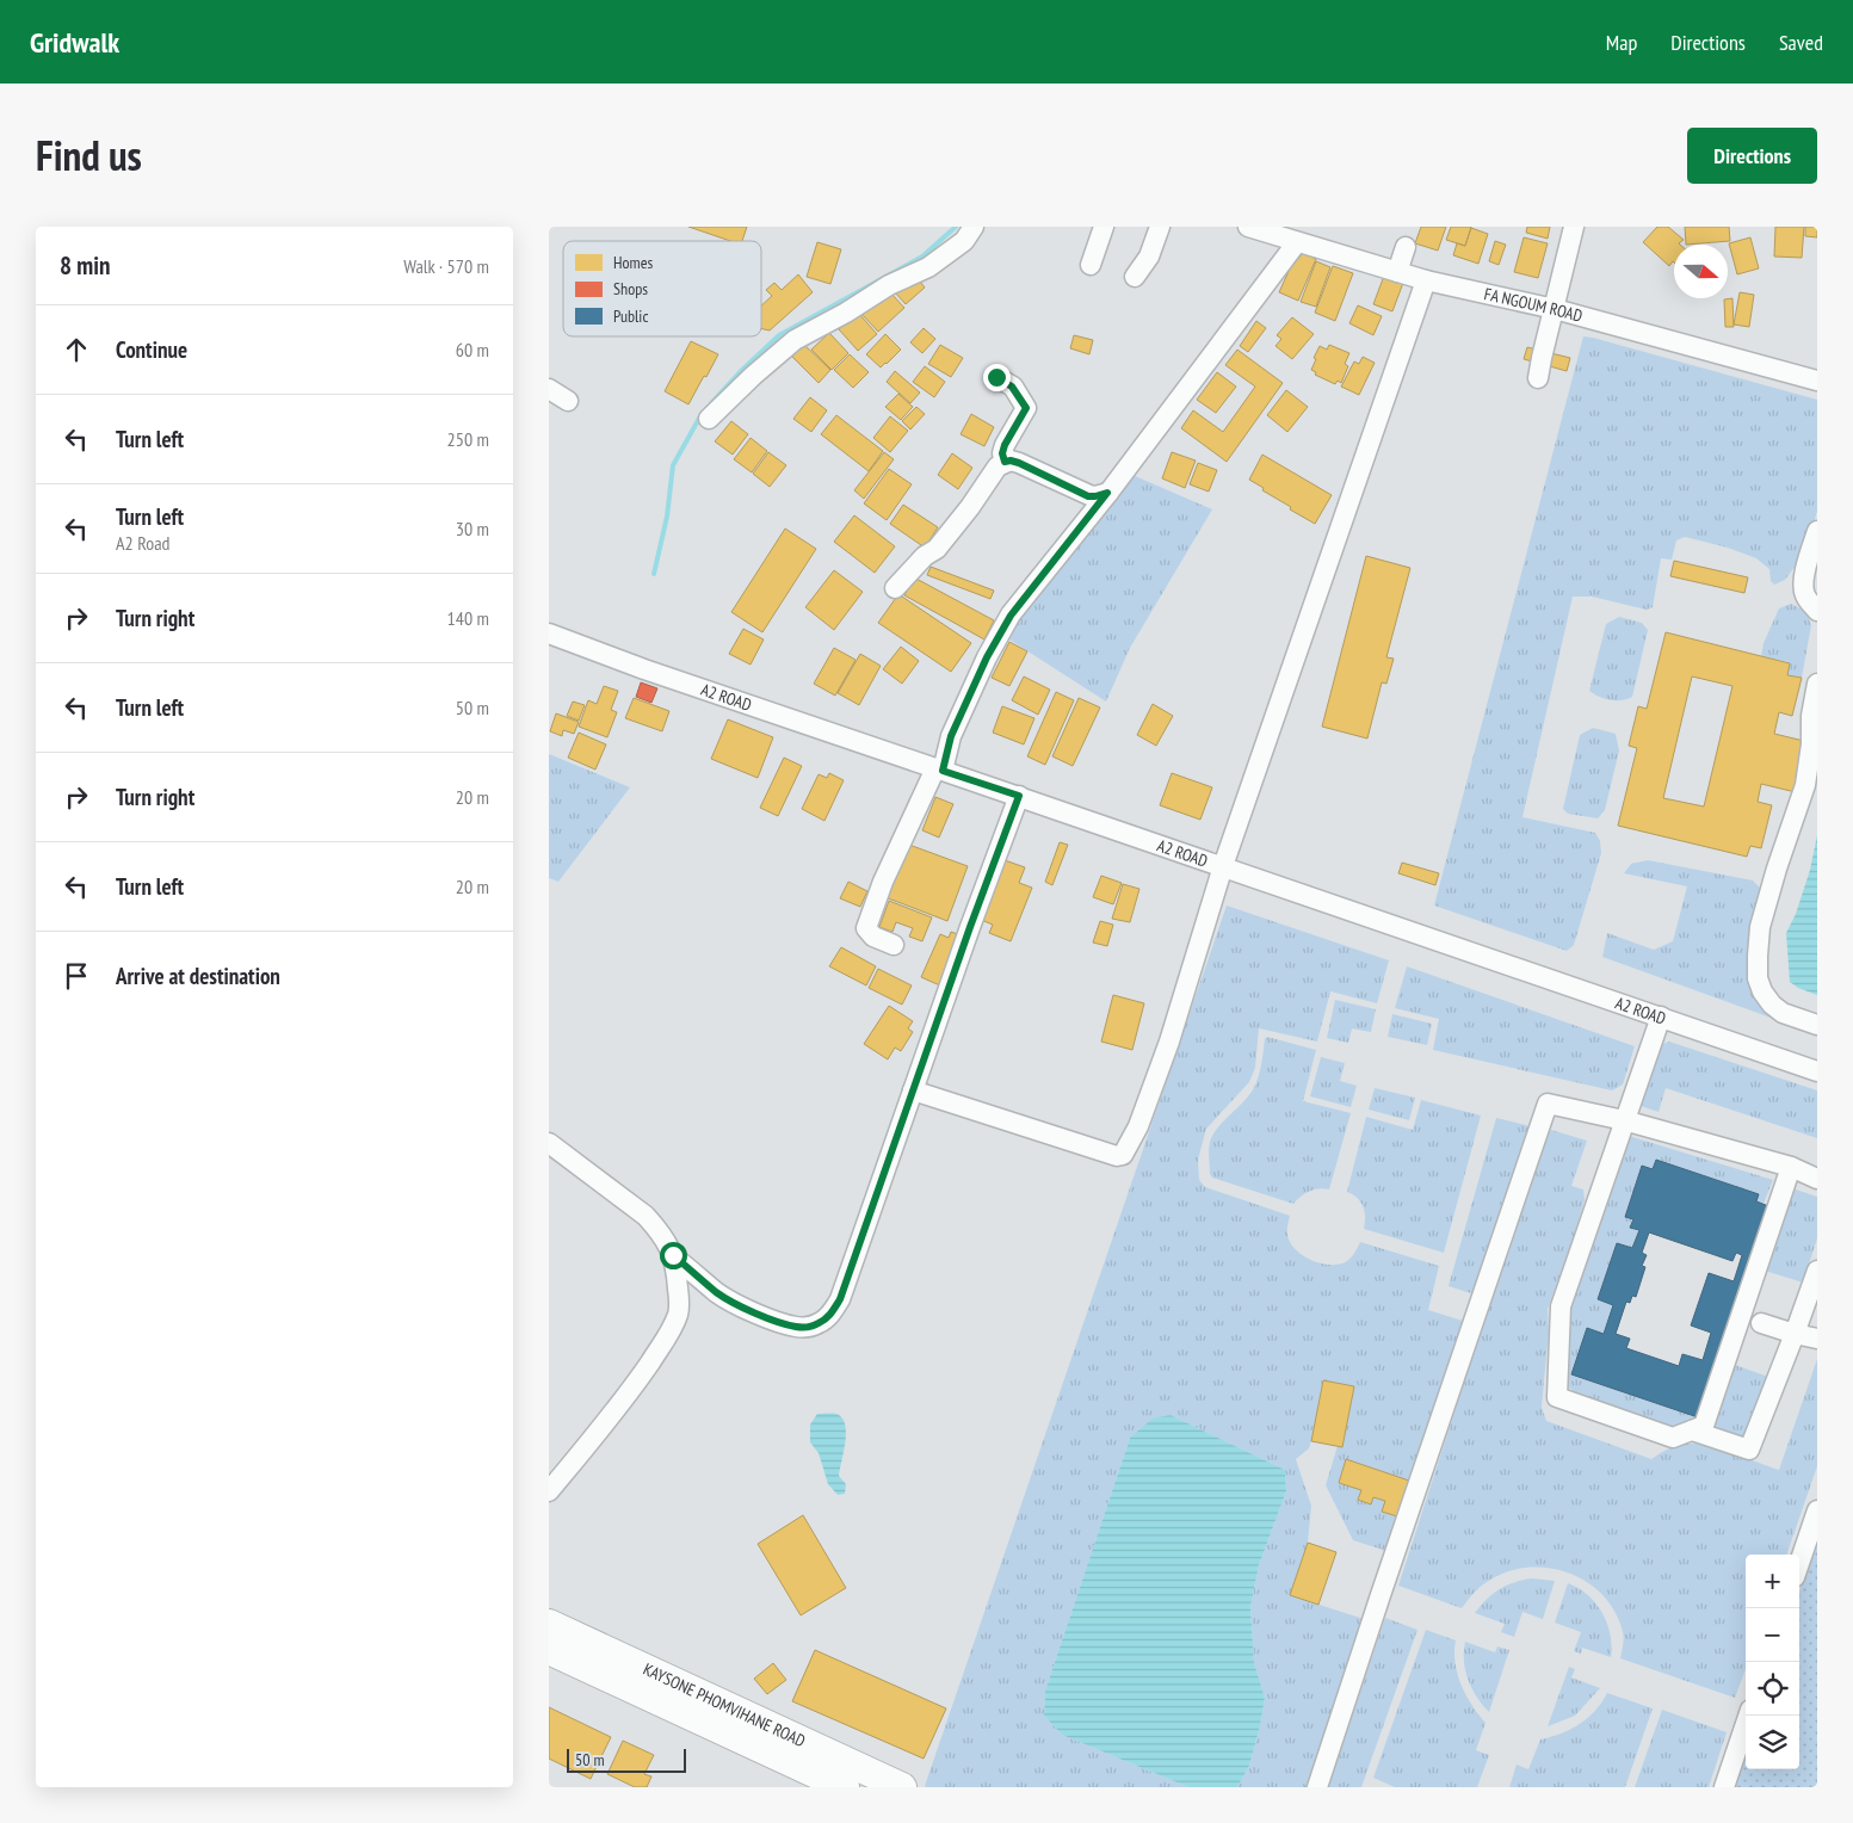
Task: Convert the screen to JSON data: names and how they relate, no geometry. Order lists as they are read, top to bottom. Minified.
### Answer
{"streets":{"highway":["KAYSONE PHOMVIHANE ROAD"],"street":["FA NGOUM ROAD","A2 ROAD"]},"legend":["Homes","Shops","Public"],"scale_bar":"50 m","north":"right","page":{"header":"Gridwalk","nav":["Map","Directions","Saved"],"title":"Find us","buttons":"Directions","heading":["8 min","Walk · 570 m"],"list":[["Continue","60 m"],["Turn left","250 m"],["Turn left","A2 Road","30 m"],["Turn right","140 m"],["Turn left","50 m"],["Turn right","20 m"],["Turn left","20 m"],"Arrive at destination"],"map_buttons":["+","−"],"scale":"50 m"}}
